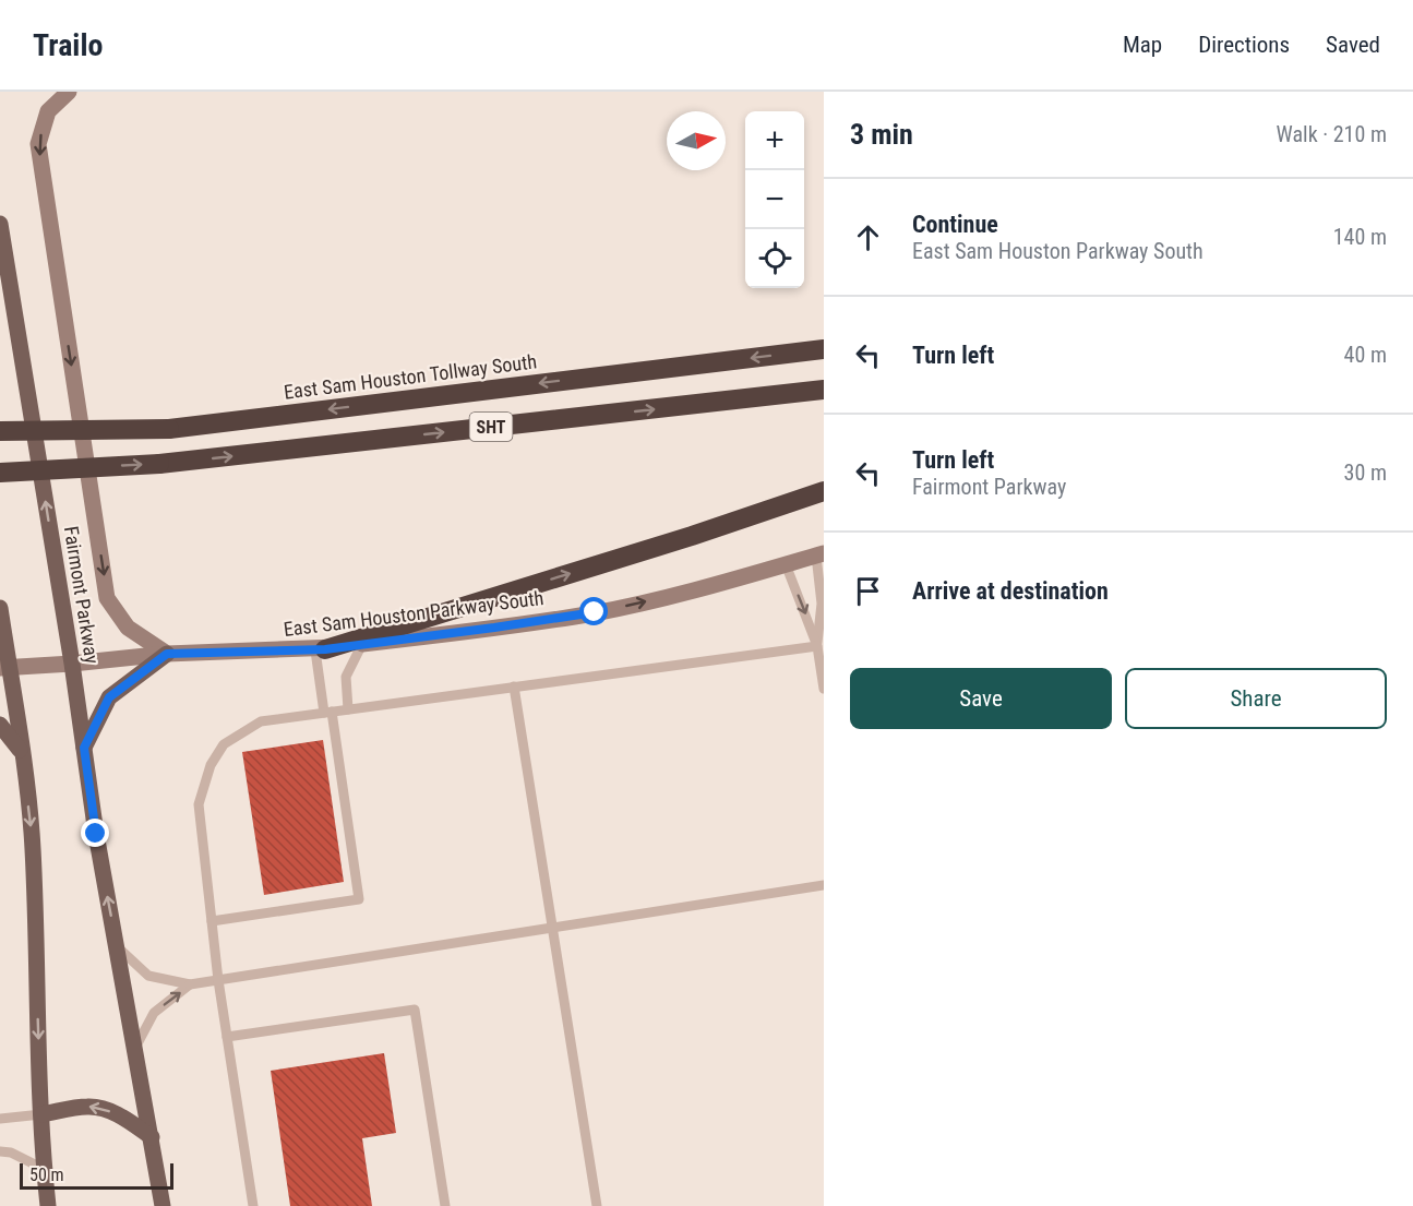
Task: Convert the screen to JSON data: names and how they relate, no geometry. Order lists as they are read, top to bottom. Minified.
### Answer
{"streets":{"highway":["East Sam Houston Tollway South","SHT"],"main road":["Fairmont Parkway","East Sam Houston Parkway South"]},"crossings":[["Fairmont Parkway","East Sam Houston Parkway South"]],"one_way":["East Sam Houston Parkway South"],"scale_bar":"50 m","north":"right","page":{"header":"Trailo","nav":["Map","Directions","Saved"],"heading":["3 min","Walk · 210 m"],"map_buttons":["+","−"],"list":[["Continue","East Sam Houston Parkway South","140 m"],["Turn left","40 m"],["Turn left","Fairmont Parkway","30 m"],"Arrive at destination"],"buttons":["Save","Share"],"scale":"50 m"}}
